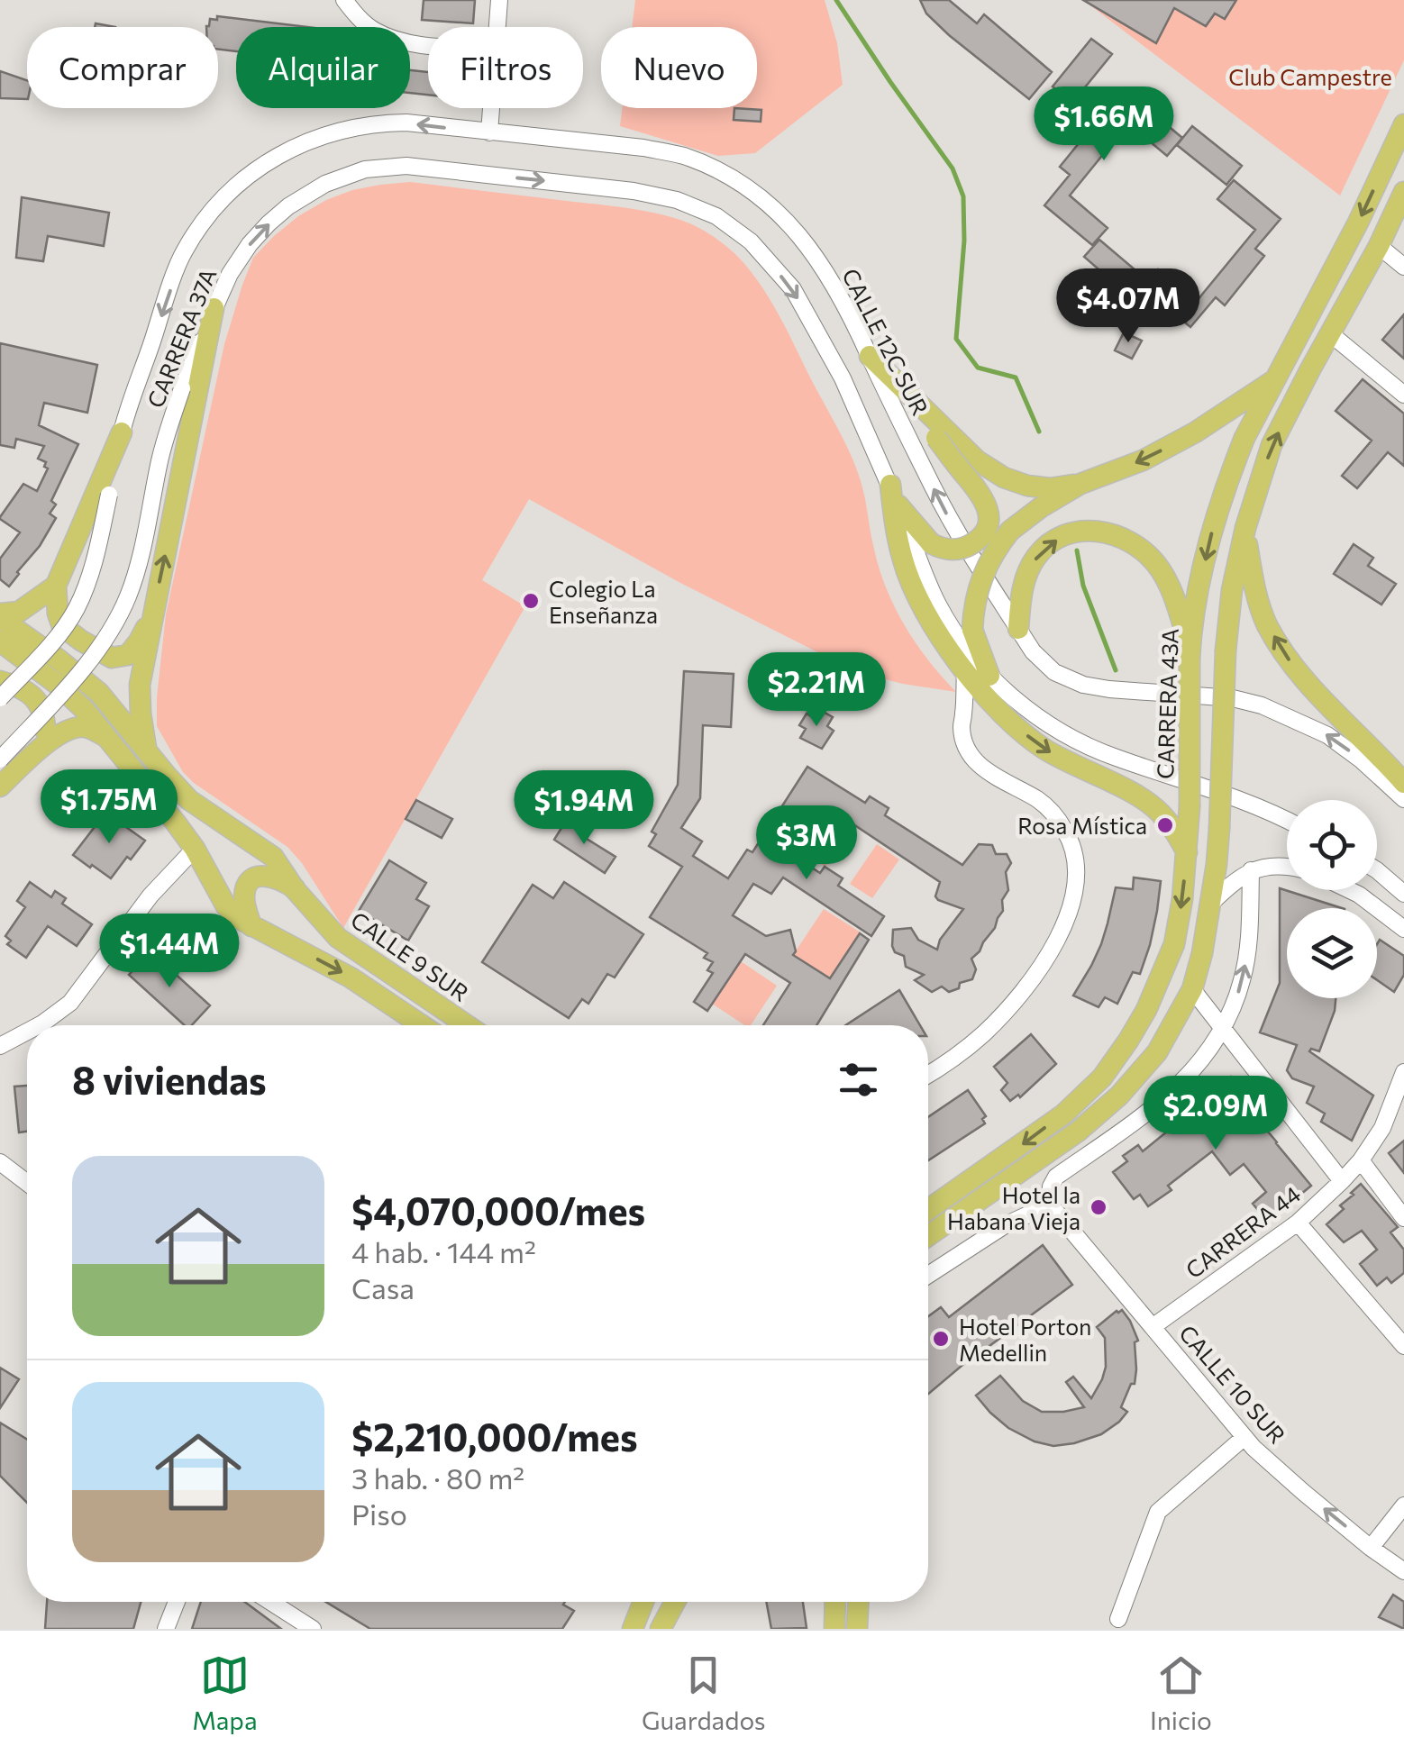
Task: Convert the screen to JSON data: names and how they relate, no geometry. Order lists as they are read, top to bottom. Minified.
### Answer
{"streets":{"main road":["CARRERA 43A","CALLE 9 SUR"],"street":["CARRERA 37A","CALLE 12C SUR","CARRERA 44","CALLE 10 SUR"]},"crossings":[["CARRERA 37A","CALLE 12C SUR"],["CARRERA 44","CALLE 10 SUR"]],"parks":["Club Campestre"],"places":["Colegio La Enseñanza","Rosa Mística","Hotel la Habana Vieja","Hotel Porton Medellin"],"page":{"chip":["Comprar","Alquilar","Filtros","Nuevo"],"price":["$1.66M","$4.07M","$2.21M","$1.75M","$1.94M","$3M","$1.44M","$2.09M"],"heading":"8 viviendas","list":[{"name":"$4,070,000/mes","note":"4 hab. · 144 m² · Casa"},{"name":"$2,210,000/mes","note":"3 hab. · 80 m² · Piso"}],"tabs":["Mapa","Guardados","Inicio"]}}
